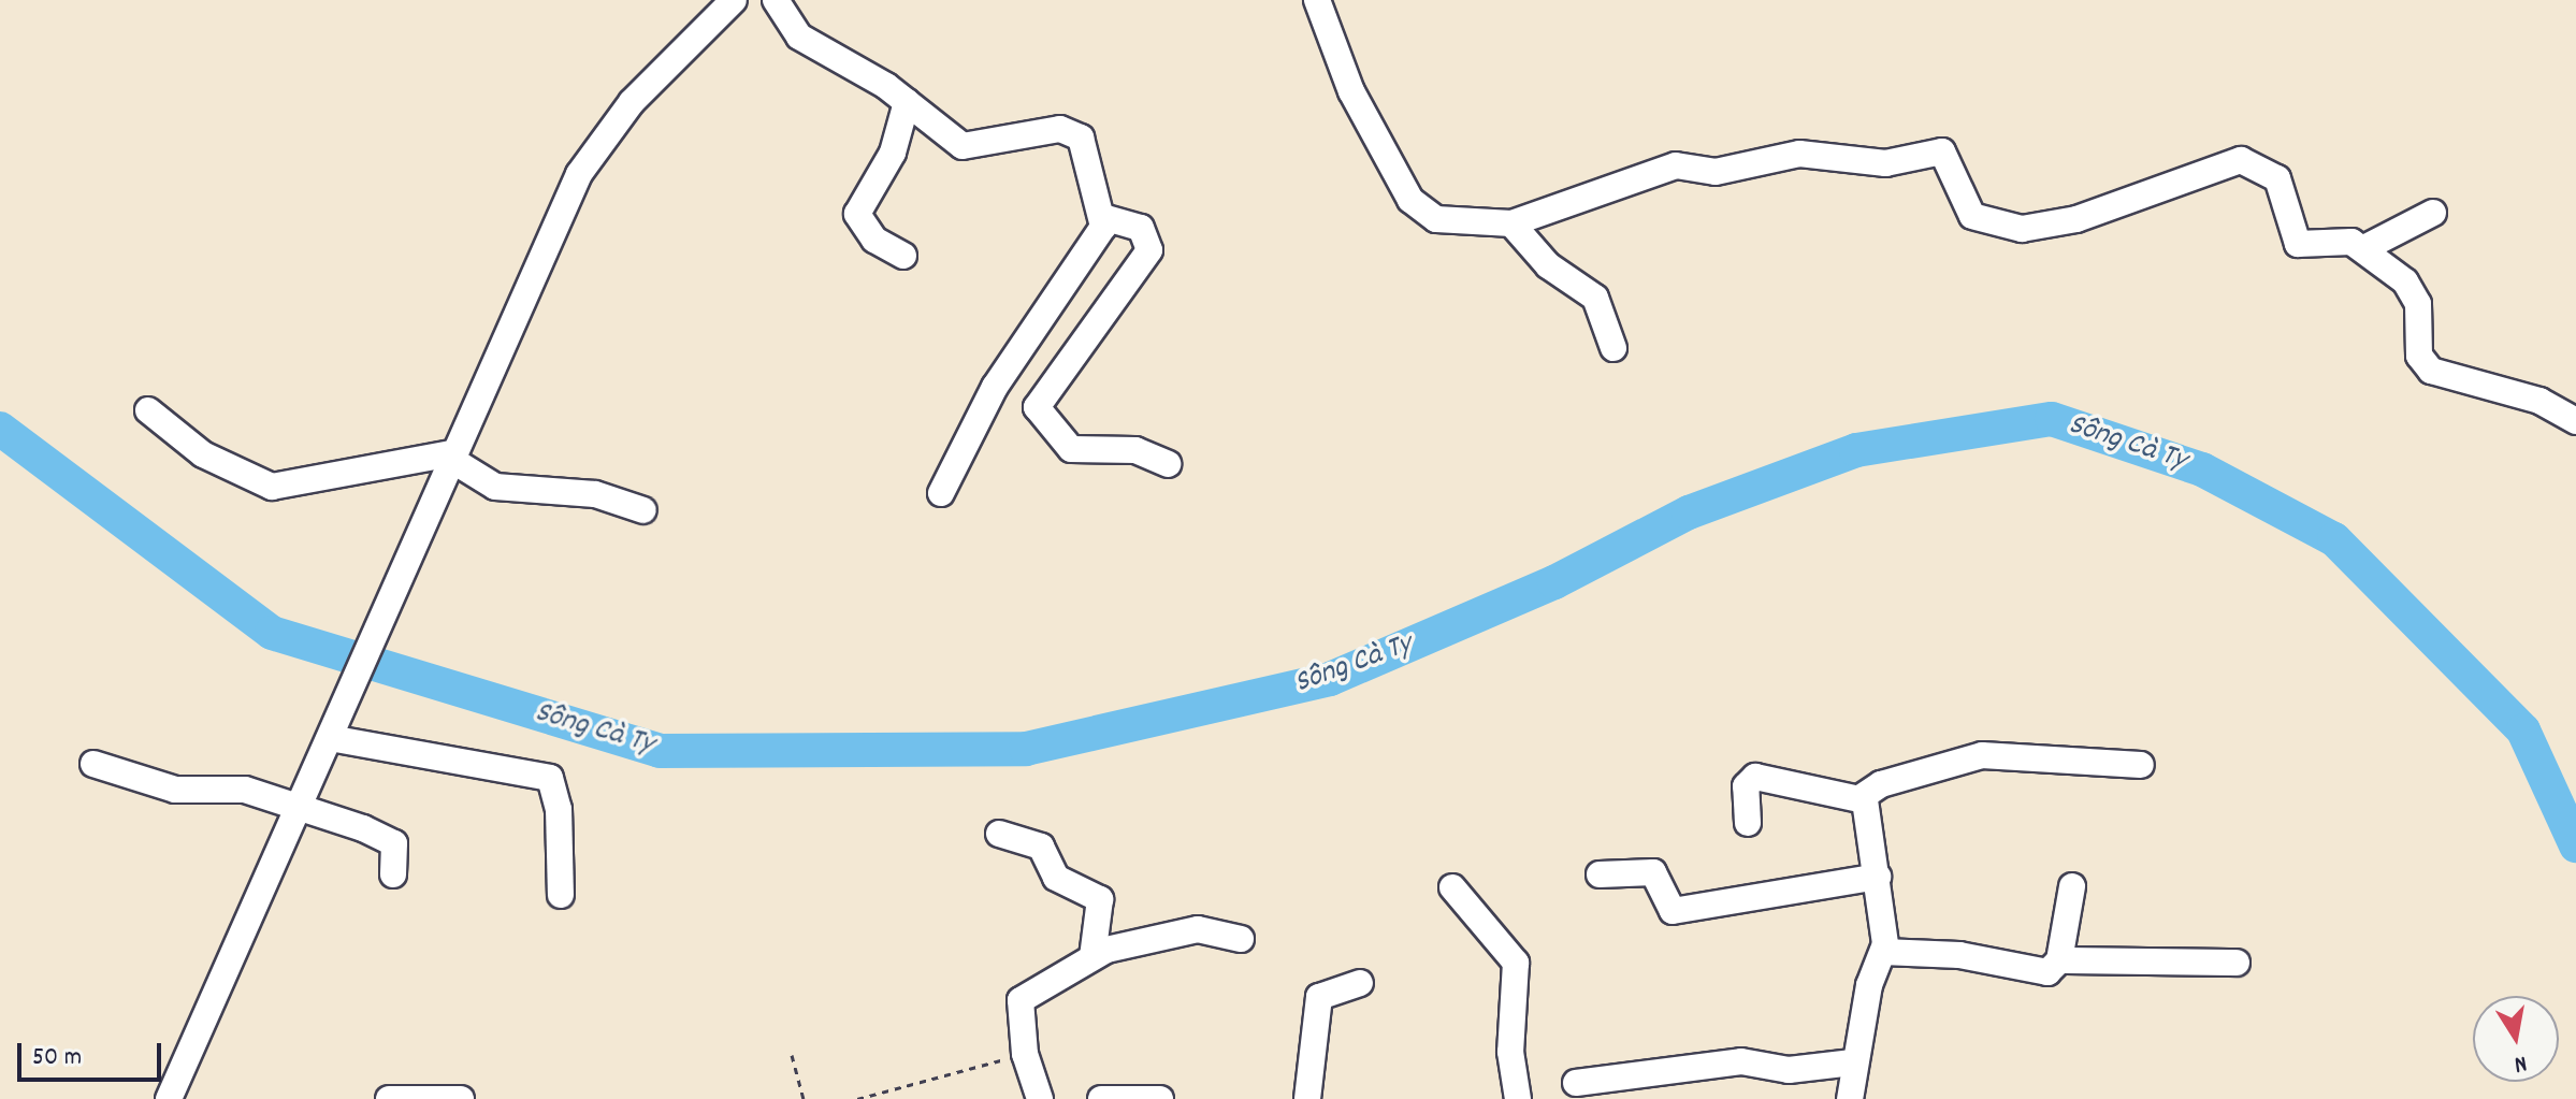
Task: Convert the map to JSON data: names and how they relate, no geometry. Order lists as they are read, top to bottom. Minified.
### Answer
{"water":["Sông Cà Ty"],"scale_bar":"50 m","north":"bottom"}
